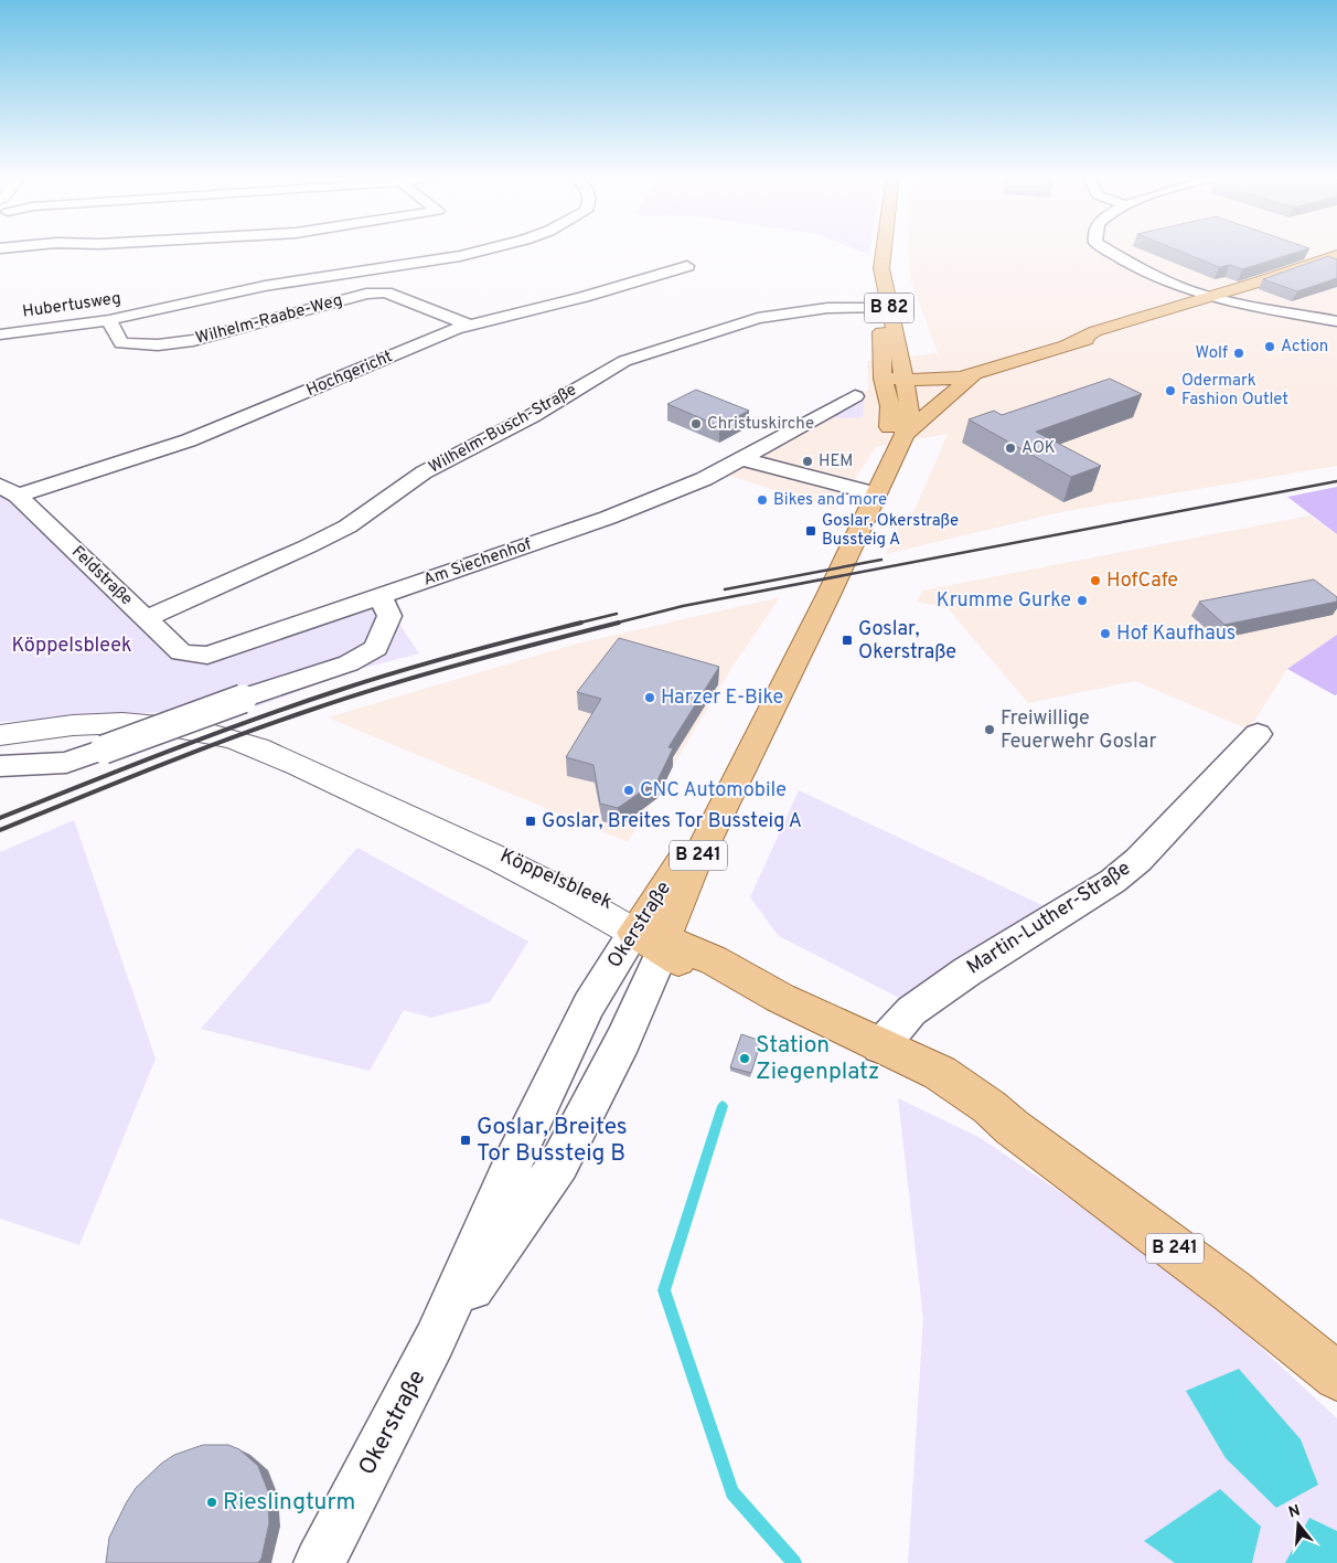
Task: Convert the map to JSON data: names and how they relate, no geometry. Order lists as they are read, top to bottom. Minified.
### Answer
{"streets":{"main road":["B 82","B 241","Okerstraße"],"street":["Hubertusweg","Wilhelm-Raabe-Weg","Hochgericht","Wilhelm-Busch-Straße","Am Siechenhof","Feldstraße","Köppelsbleek","Martin-Luther-Straße"]},"crossings":[["Hubertusweg","Wilhelm-Raabe-Weg"],["B 82","Wilhelm-Busch-Straße"],["B 82","Okerstraße"],["Wilhelm-Raabe-Weg","Hochgericht"],["Hochgericht","Feldstraße"],["Wilhelm-Busch-Straße","Feldstraße"],["Am Siechenhof","Feldstraße"],["B 241","Köppelsbleek"],["B 241","Martin-Luther-Straße"],["B 241","Okerstraße"],["Köppelsbleek","Okerstraße"]],"parks":["Köppelsbleek"],"places":{"other":["Action","Wolf","Odermark Fashion Outlet","Christuskirche","AOK","HEM","Bikes and more","HofCafe","Krumme Gurke","Hof Kaufhaus","Harzer E-Bike","Freiwillige Feuerwehr Goslar","CNC Automobile","Station Ziegenplatz","Rieslingturm"],"transit":["Goslar, Okerstraße Bussteig A","Goslar, Okerstraße","Goslar, Breites Tor Bussteig A","Goslar, Breites Tor Bussteig B"]},"north":"top"}
